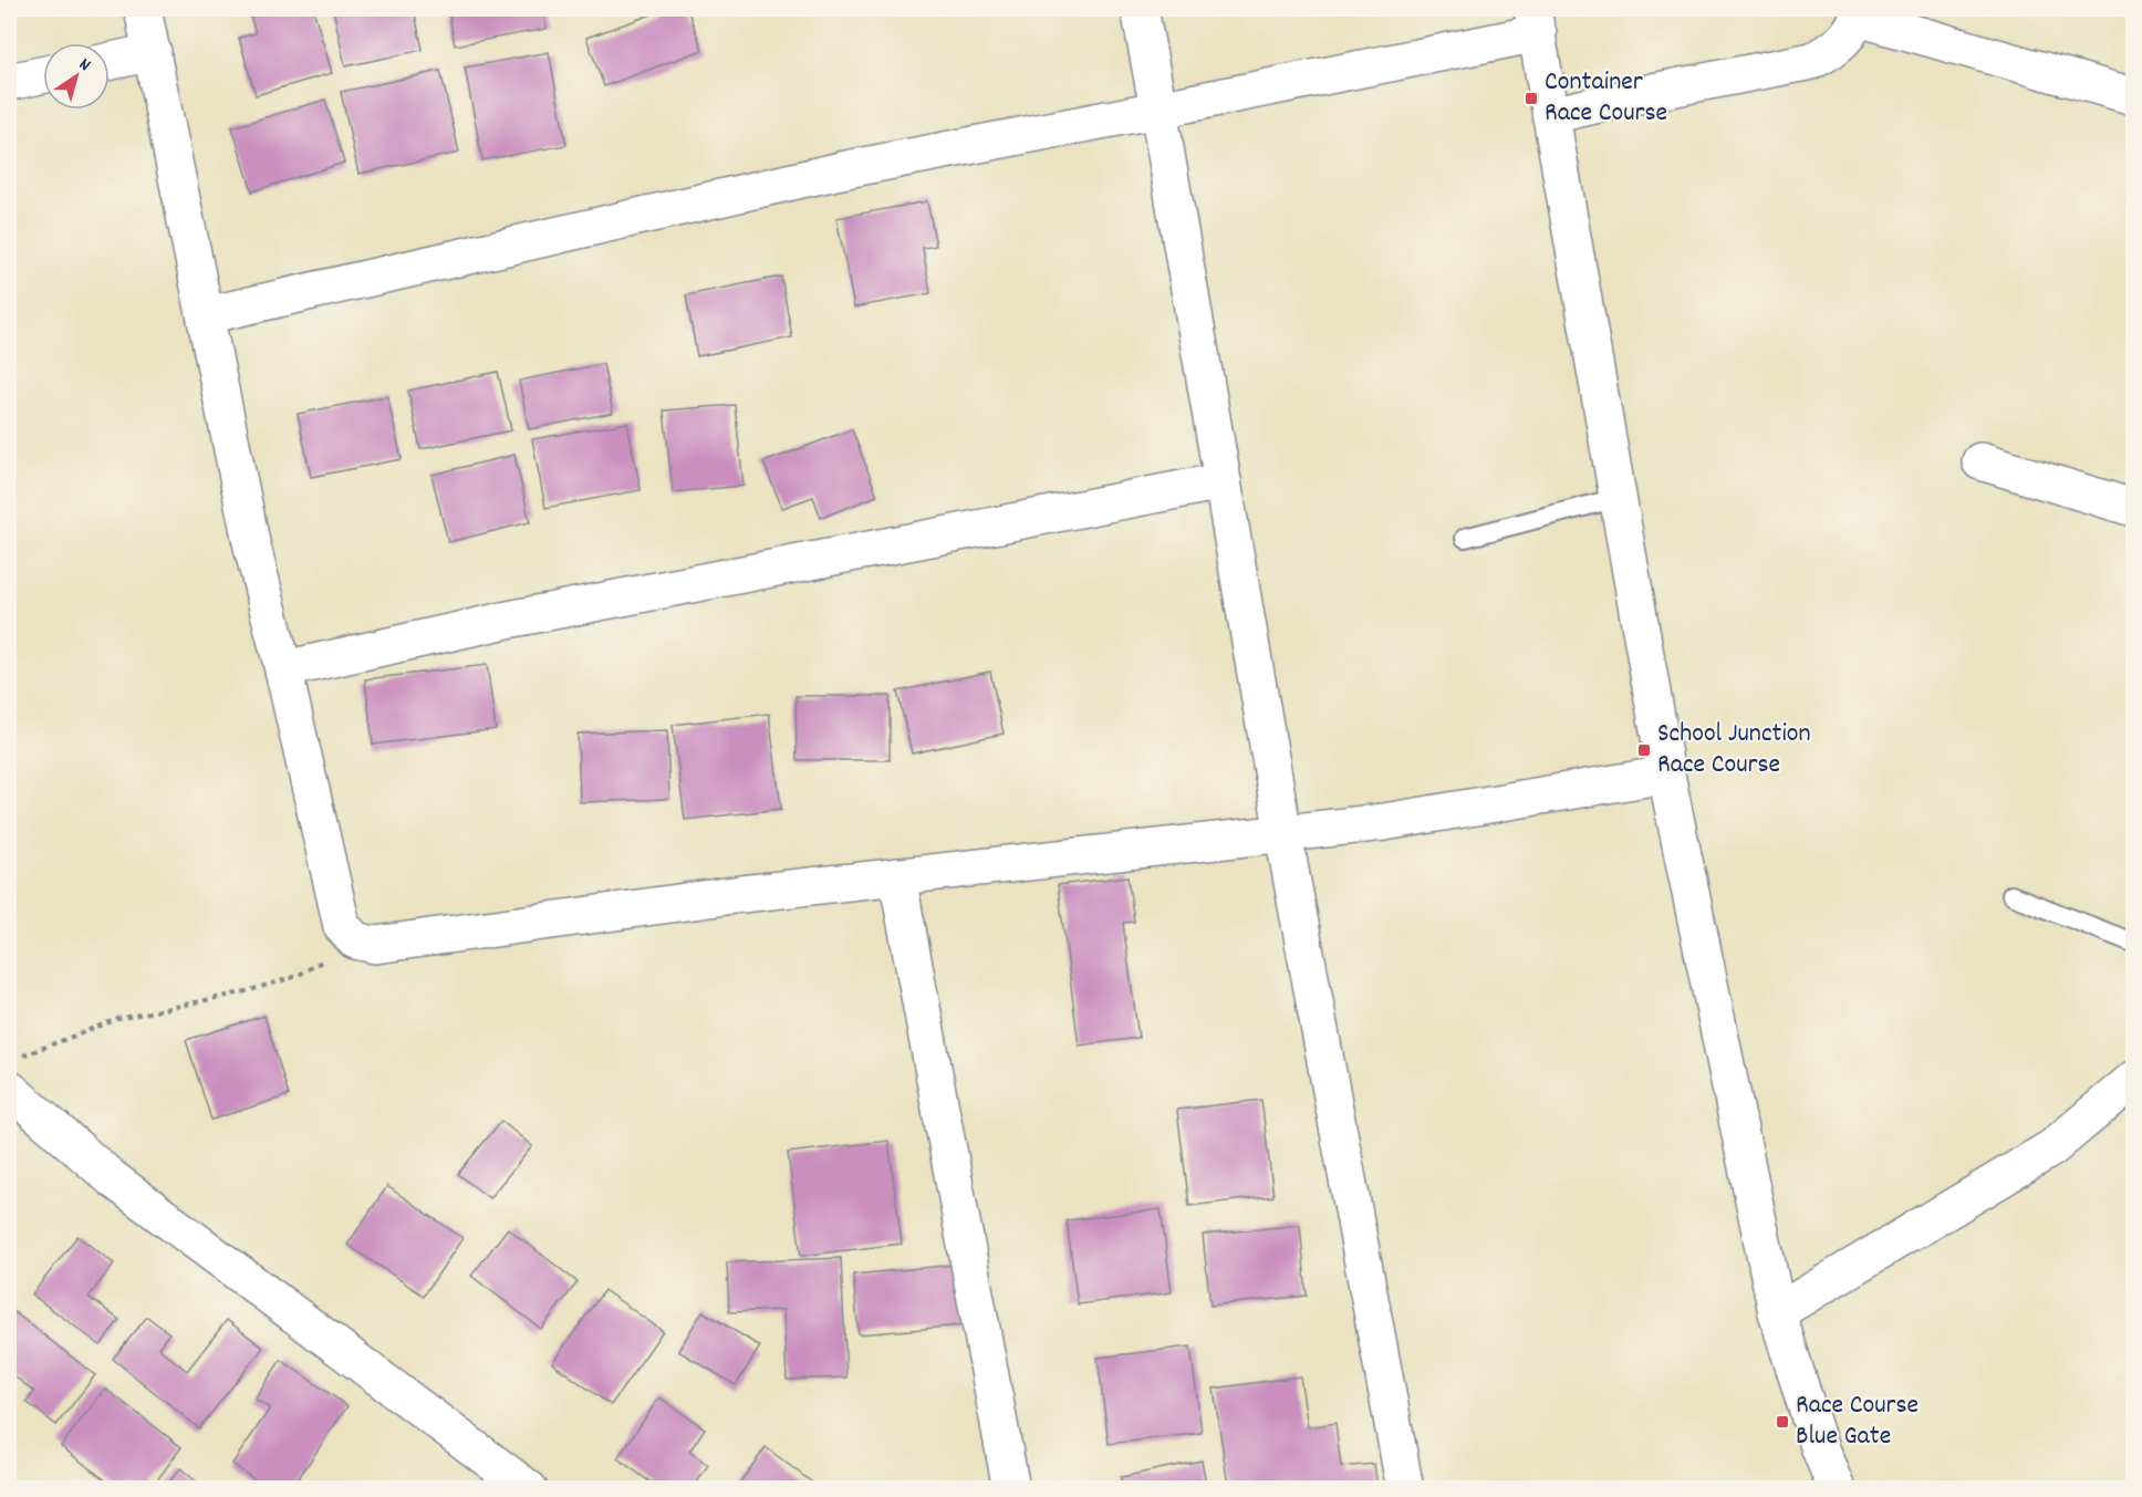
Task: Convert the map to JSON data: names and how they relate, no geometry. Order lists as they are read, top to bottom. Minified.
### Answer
{"places":{"transit":["Container Race Course","School Junction Race Course","Race Course Blue Gate"]},"north":"top right"}
